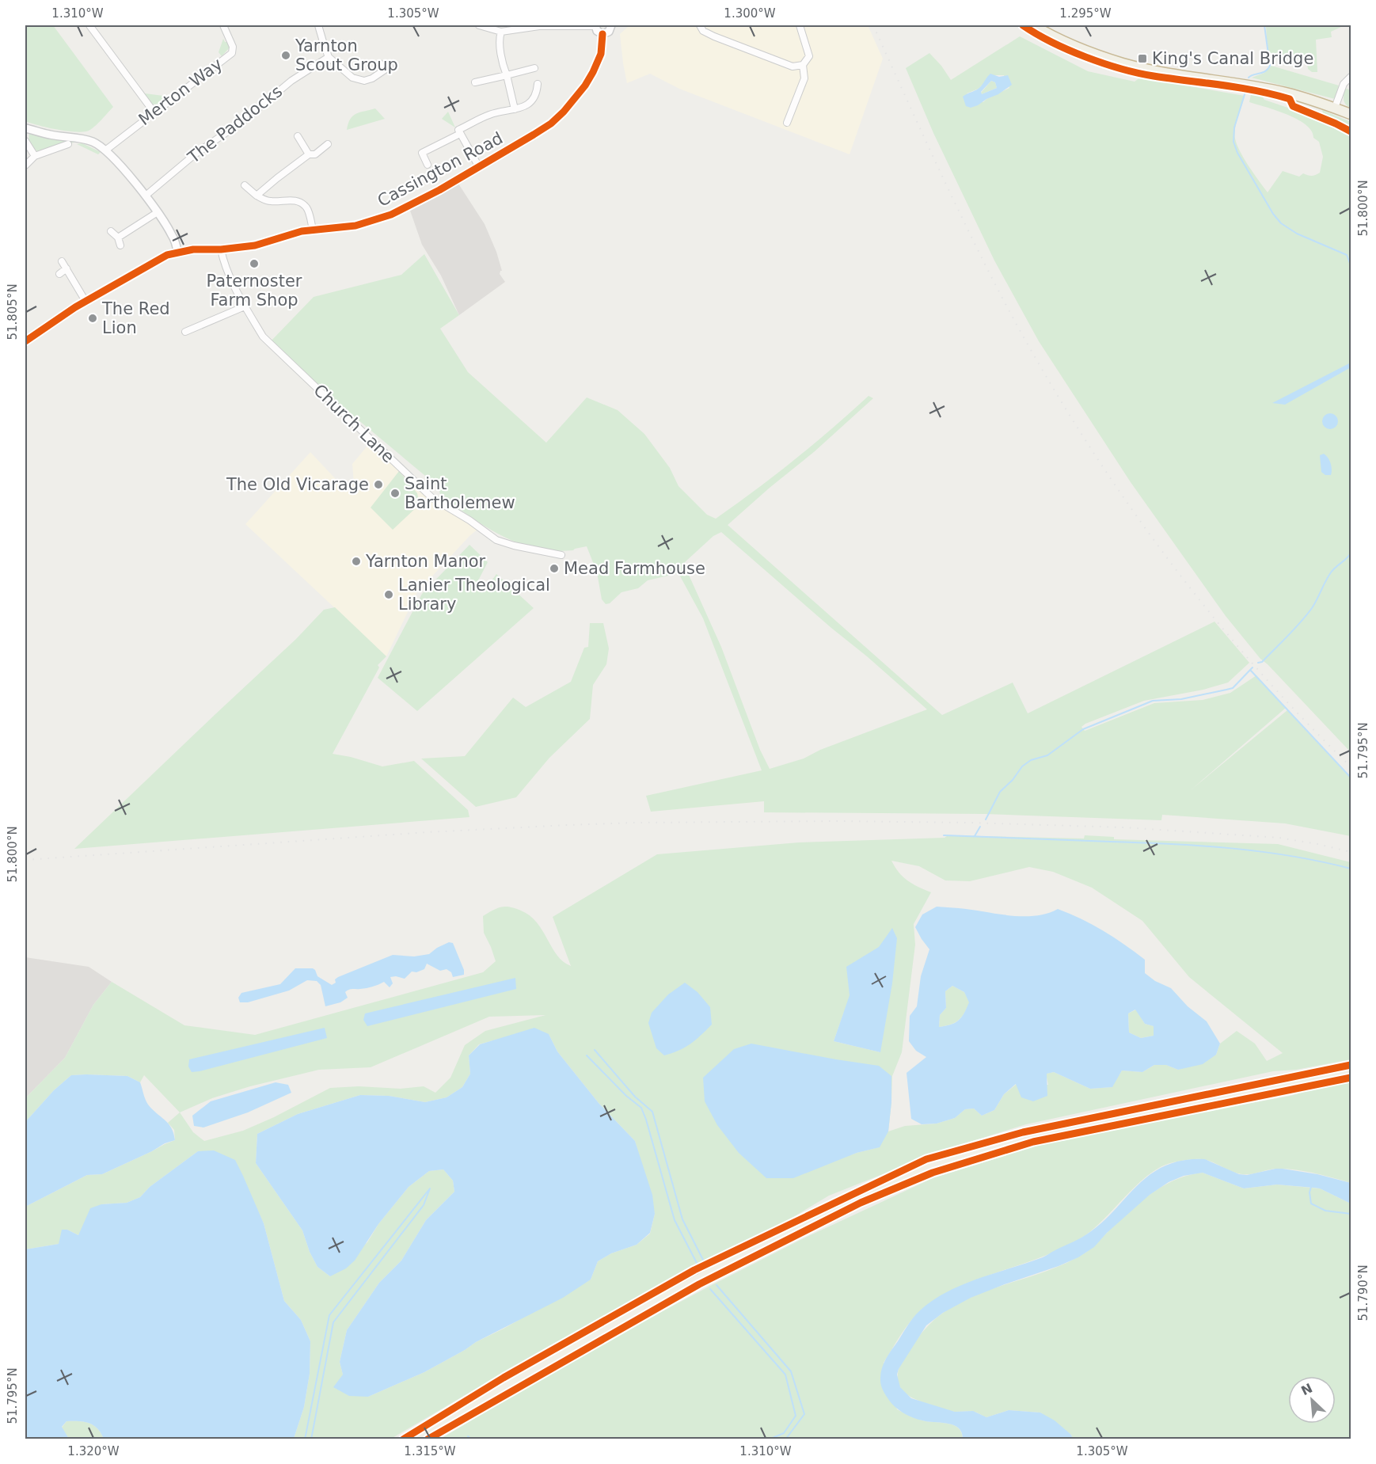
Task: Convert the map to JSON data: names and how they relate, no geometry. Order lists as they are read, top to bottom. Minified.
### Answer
{"streets":{"street":["Merton Way","The Paddocks","Cassington Road","Church Lane"]},"crossings":[["Cassington Road","Church Lane"]],"places":{"other":["Yarnton Scout Group","Paternoster Farm Shop","The Red Lion","The Old Vicarage","Saint Bartholemew","Yarnton Manor","Mead Farmhouse","Lanier Theological Library"],"transit":["King's Canal Bridge"]},"north":"top left","coordinates":["1.310°W","1.305°W","1.300°W","1.295°W","51.800°N","51.805°N","51.795°N","51.790°N","1.320°W","1.315°W"]}
